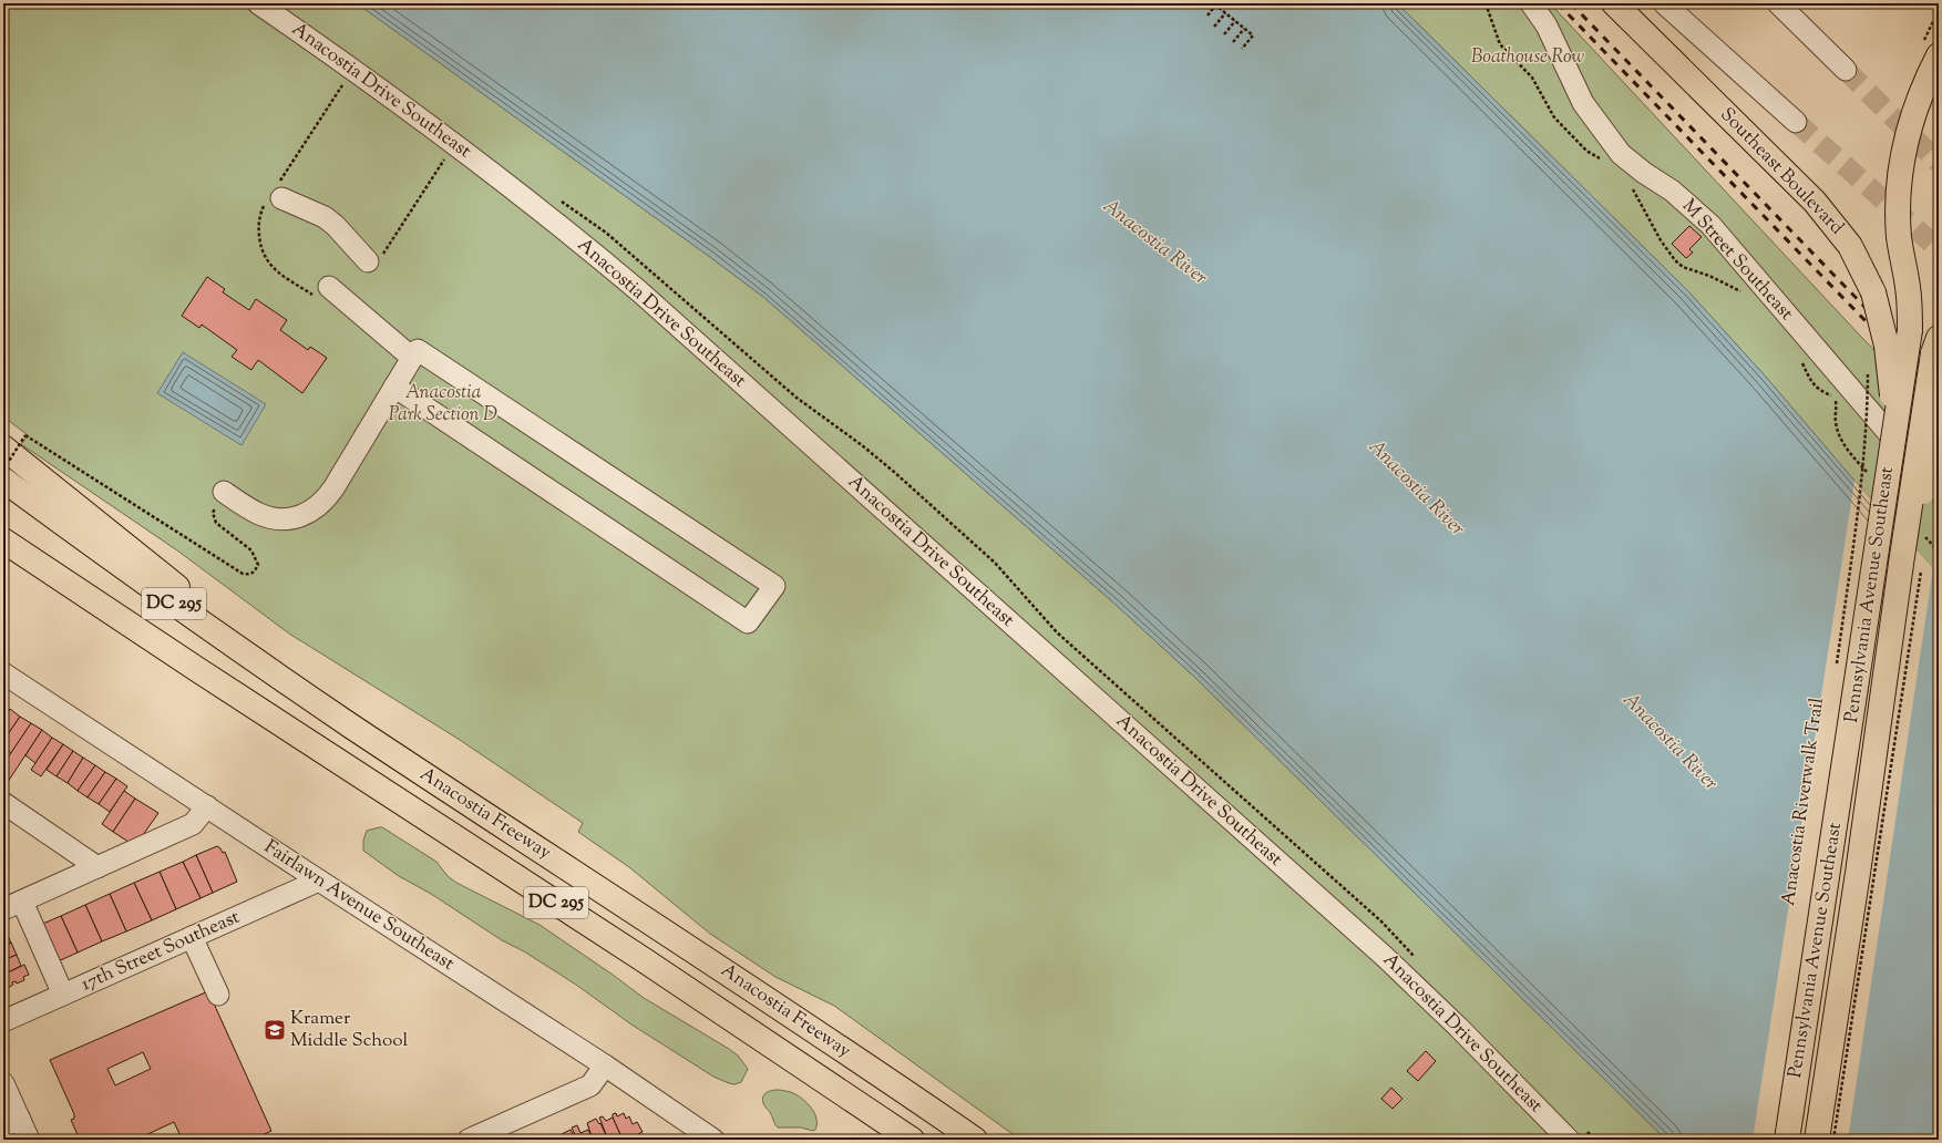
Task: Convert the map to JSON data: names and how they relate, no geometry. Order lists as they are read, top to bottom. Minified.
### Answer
{"streets":{"main road":["Southeast Boulevard","Pennsylvania Avenue Southeast","DC 295","Anacostia Freeway"],"street":["Anacostia Drive Southeast","M Street Southeast","Fairlawn Avenue Southeast","17th Street Southeast"]},"crossings":[["Southeast Boulevard","Pennsylvania Avenue Southeast"],["Fairlawn Avenue Southeast","17th Street Southeast"]],"water":["Anacostia River"],"parks":["Boathouse Row","Anacostia Park Section D"],"places":{"school or university":["Kramer Middle School"]}}
